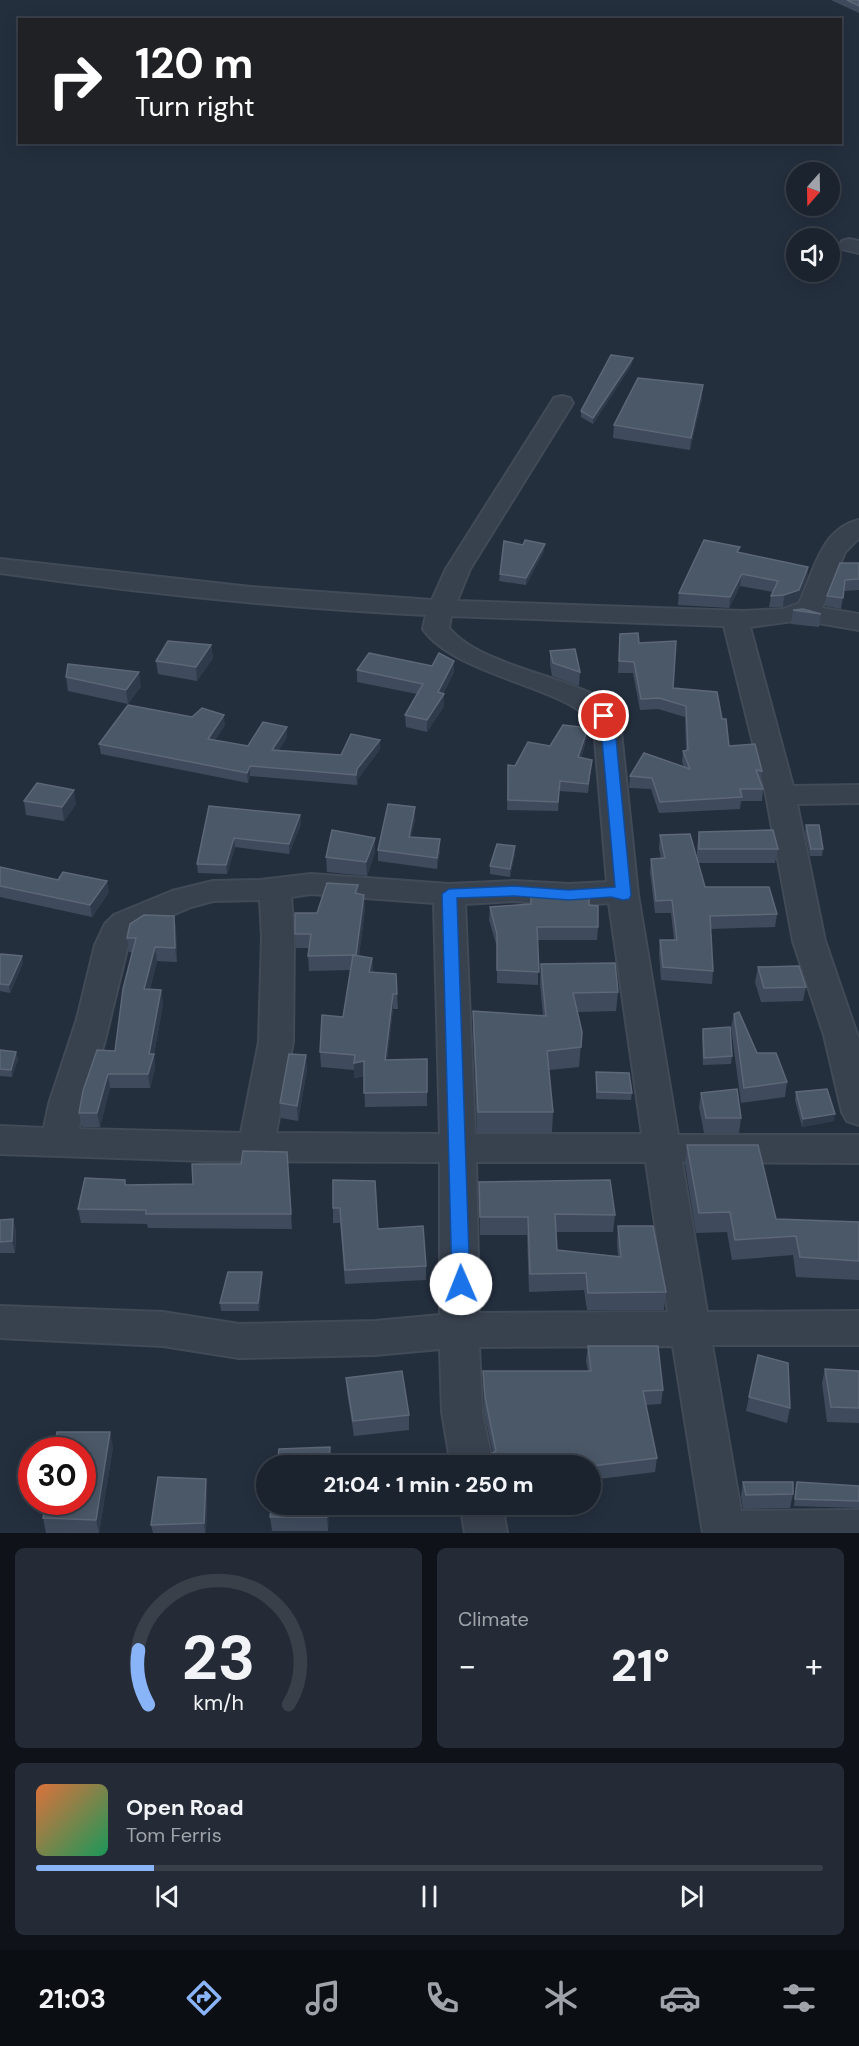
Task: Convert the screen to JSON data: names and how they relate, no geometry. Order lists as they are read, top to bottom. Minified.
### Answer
{"north":"bottom","page":{"turn":["120 m","Turn right"],"limit":"30","trip":"21:04 · 1 min · 250 m","tile":"Climate","heat":["−","21°","+"],"song":["Open Road","Tom Ferris"],"tabs":"21:03","gauge":["23","km/h"]}}
